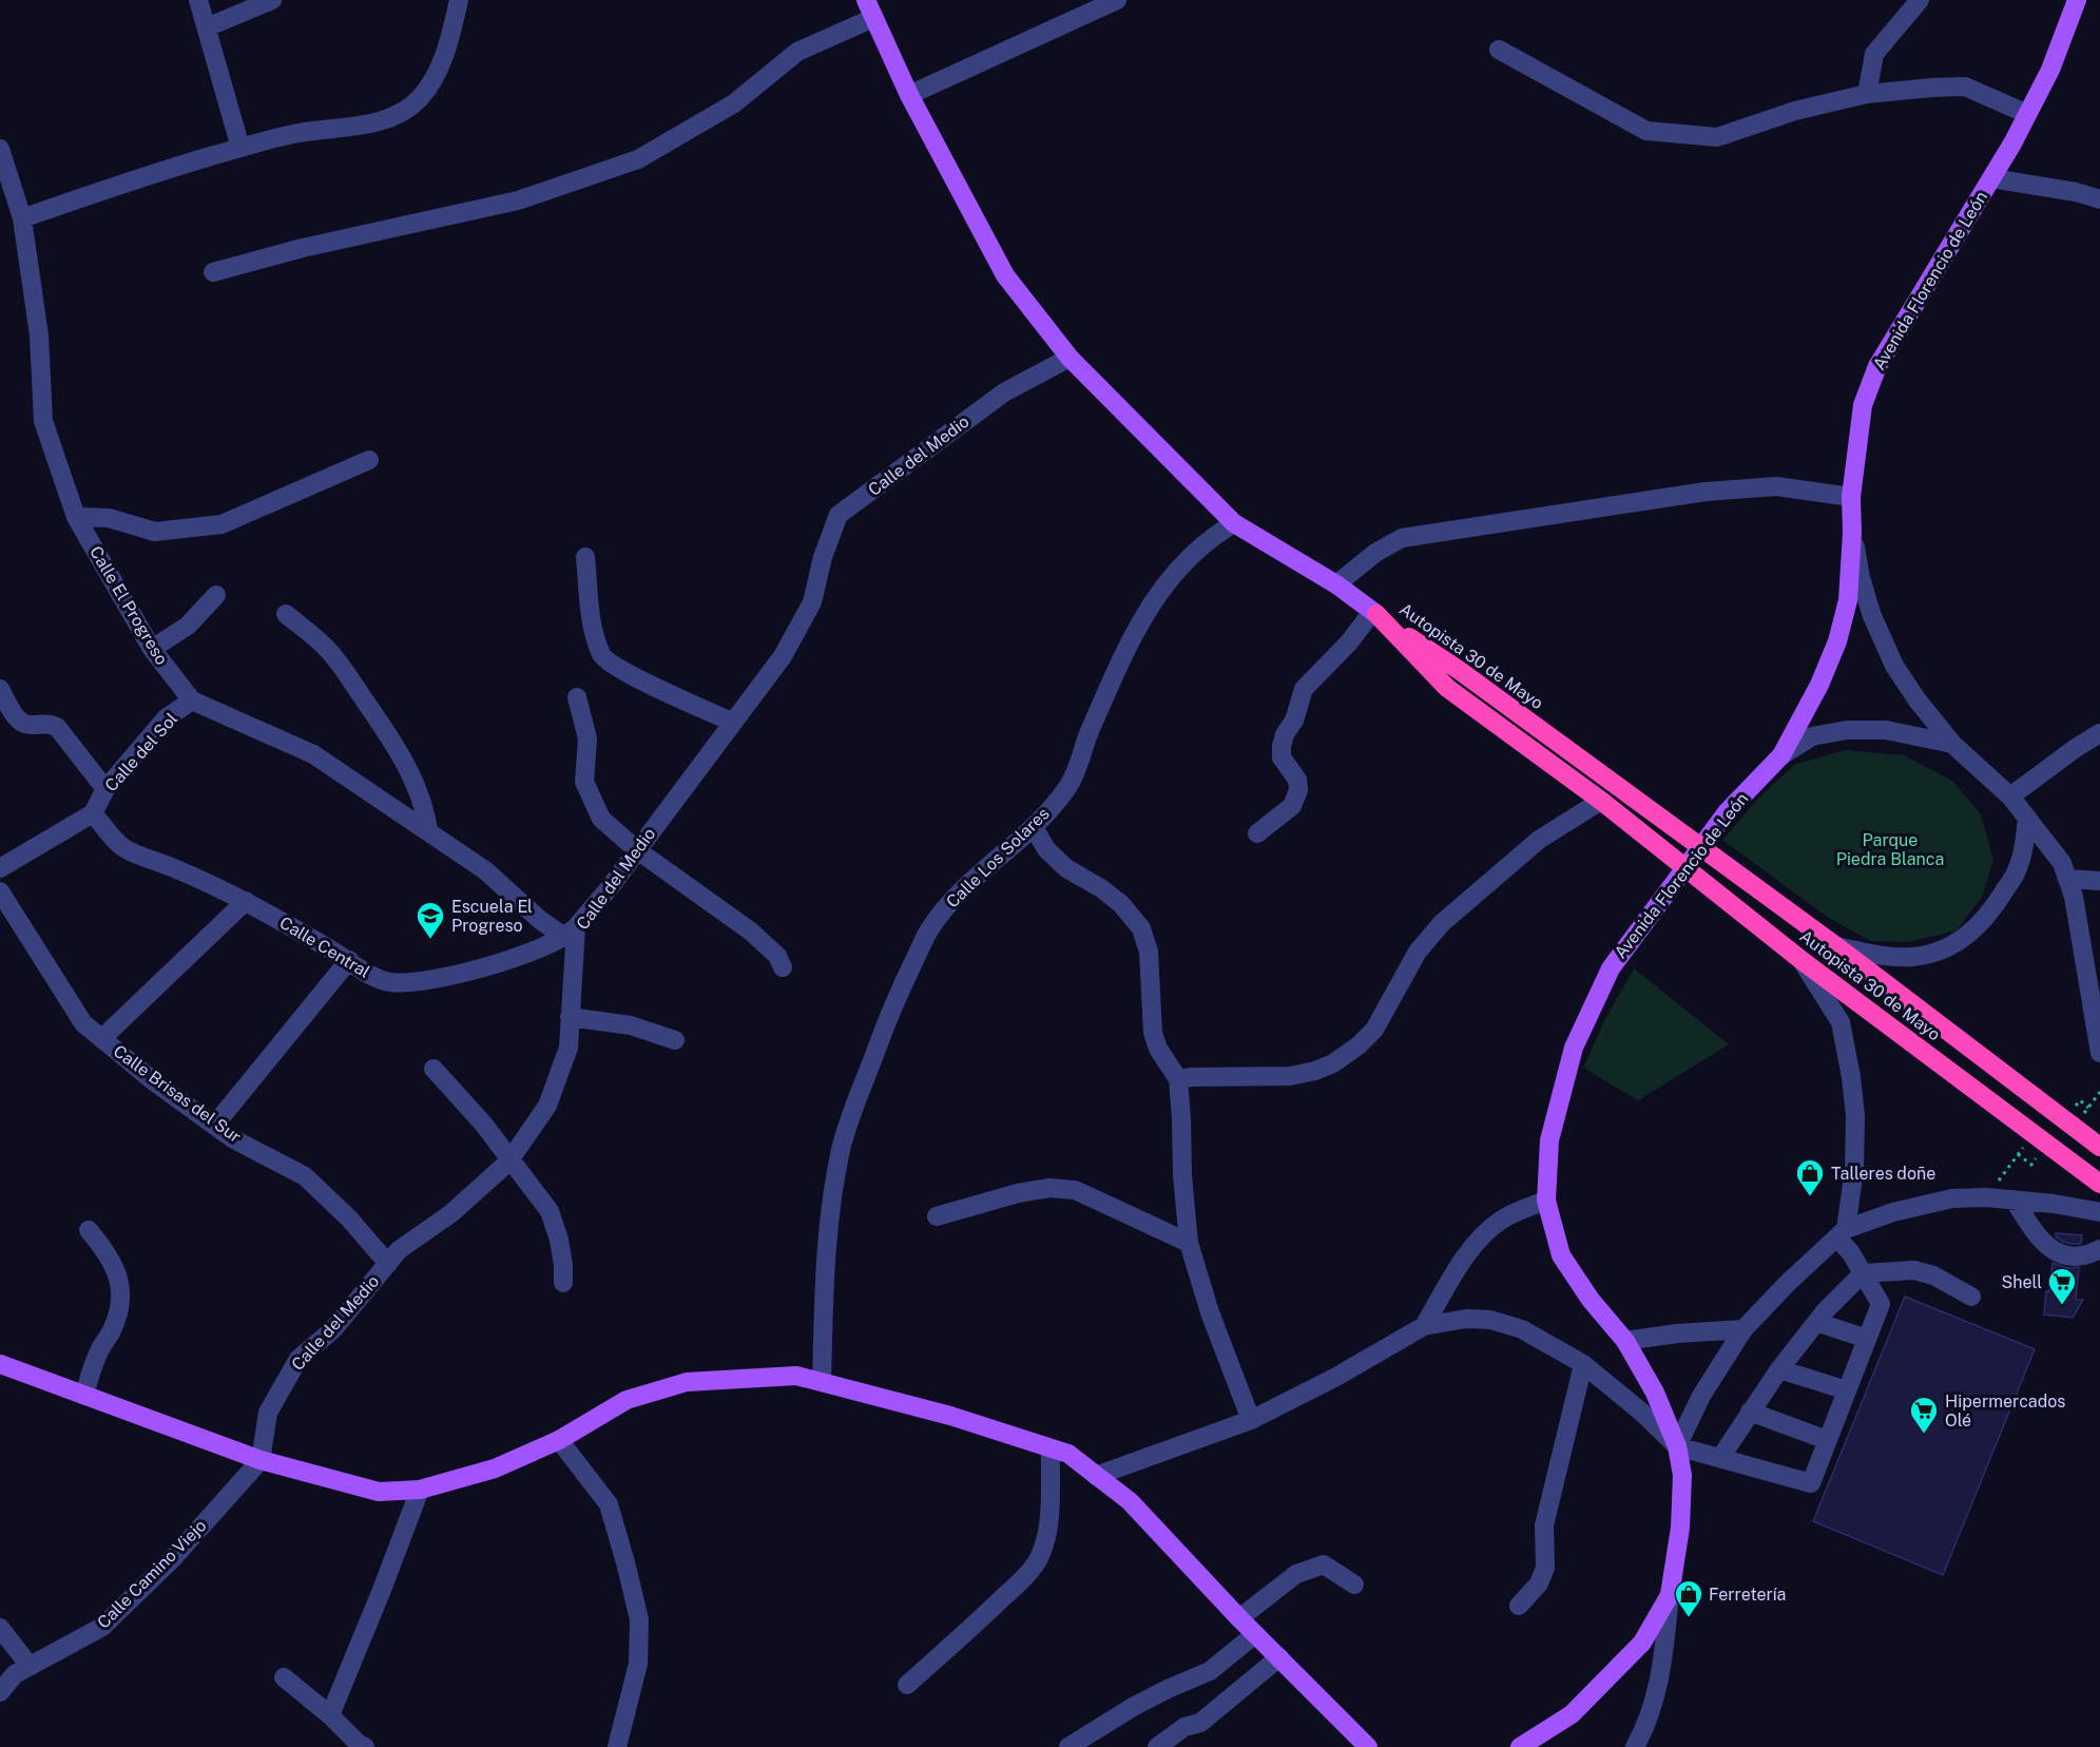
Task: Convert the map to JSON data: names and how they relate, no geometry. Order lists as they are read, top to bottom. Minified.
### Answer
{"streets":{"highway":["Autopista 30 de Mayo"],"main road":["Avenida Florencio de León"],"street":["Calle del Medio","Calle El Progreso","Calle del Sol","Calle Los Solares","Calle Central","Calle Brisas del Sur","Calle Camino Viejo"]},"crossings":[["Calle del Medio","Calle El Progreso"],["Calle del Medio","Calle Central"],["Calle del Medio","Calle Brisas del Sur"],["Calle del Medio","Calle Camino Viejo"],["Calle El Progreso","Calle del Sol"],["Calle El Progreso","Calle Central"],["Calle del Sol","Calle Central"]],"parks":["Parque Piedra Blanca"],"places":{"school or university":["Escuela El Progreso"],"shop":["Talleres doñe","Ferretería"],"supermarket":["Shell","Hipermercados Olé"]}}
